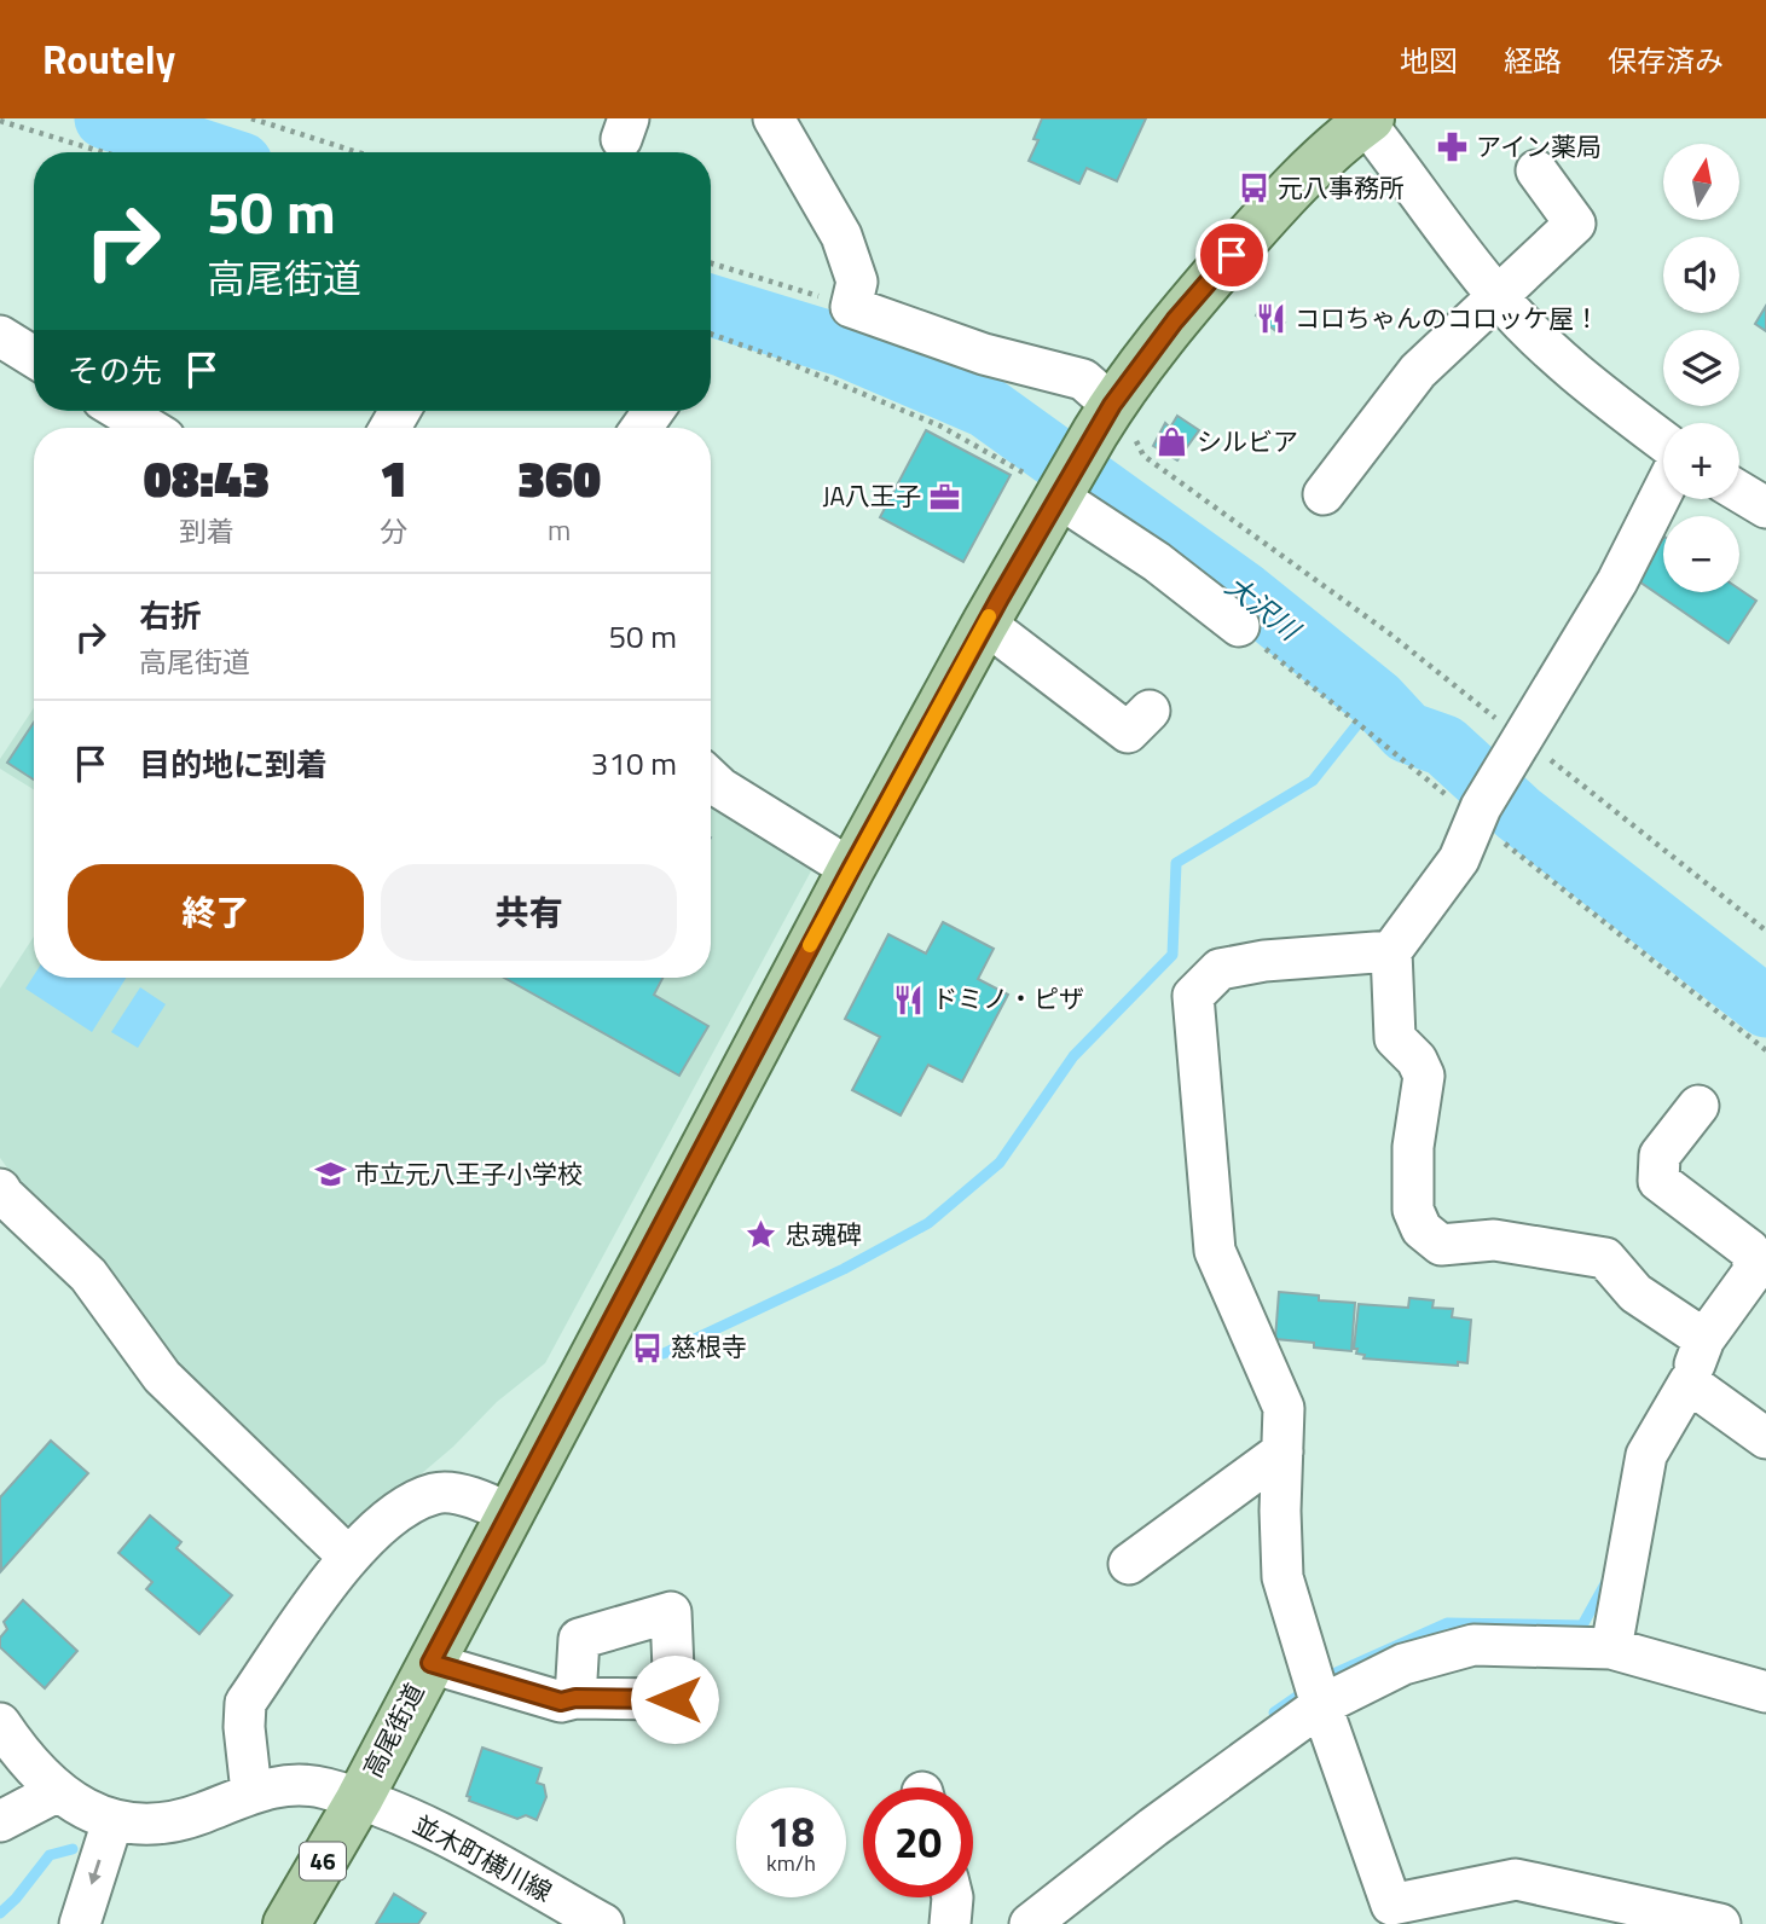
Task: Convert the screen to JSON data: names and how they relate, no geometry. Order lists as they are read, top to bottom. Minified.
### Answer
{"streets":{"main road":["高尾街道","46"],"street":["並木町横川線"]},"crossings":[["高尾街道","並木町横川線"]],"water":["大沢川"],"places":{"pharmacy":["アイン薬局"],"bus stop":["元八事務所","慈根寺"],"restaurant":["コロちゃんのコロッケ屋！","ドミノ・ピザ"],"shop":["シルビア"],"office":["JA八王子"],"school or university":["市立元八王子小学校"],"place":["忠魂碑"]},"north":"top","page":{"header":"Routely","nav":["地図","経路","保存済み"],"map_buttons":["+","−"],"turn":["50 m","高尾街道"],"then":"その先","eta":["08:43","到着","1","分","360","m"],"list":[{"name":"右折","note":"高尾街道","value":"50 m"},{"name":"目的地に到着","value":"310 m"}],"buttons":["終了","共有"],"speed":"18 km/h","limit":"20"}}
